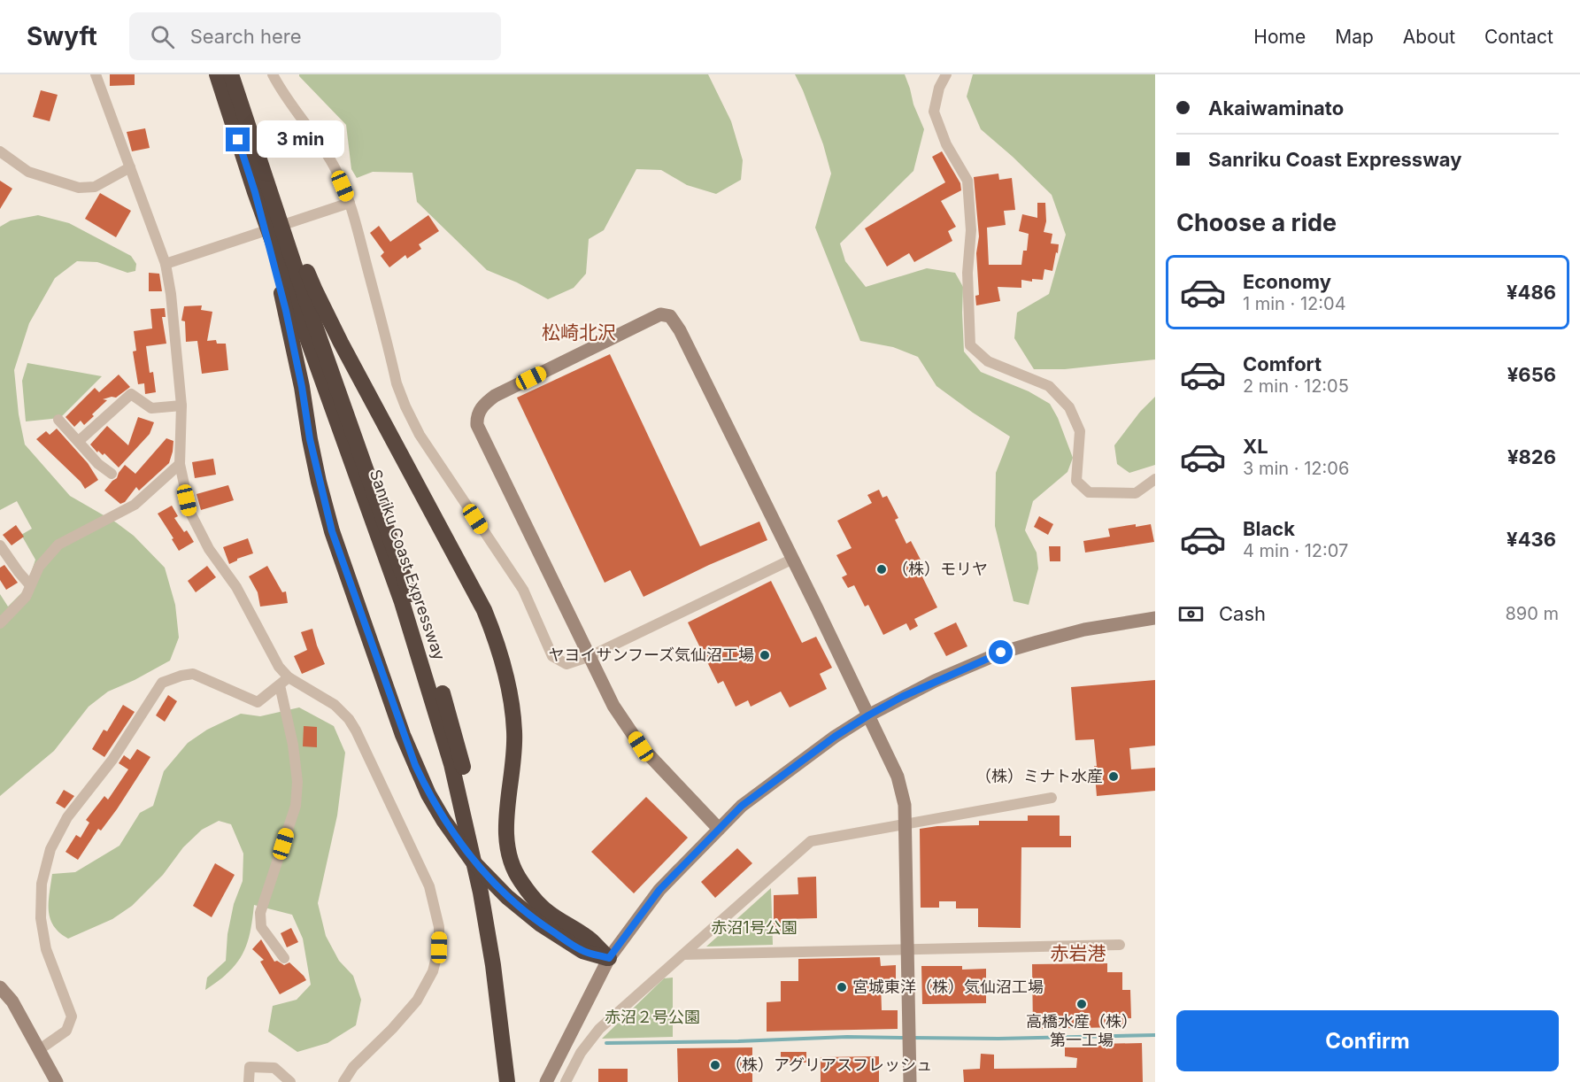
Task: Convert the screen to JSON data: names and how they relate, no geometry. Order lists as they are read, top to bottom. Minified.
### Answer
{"streets":{"highway":["Sanriku Coast Expressway"]},"districts":["松崎北沢","赤岩港"],"parks":["赤沼1号公園","赤沼２号公園"],"places":["（株）モリヤ","ヤヨイサンフーズ気仙沼工場","（株）ミナト水産","宮城東洋（株）気仙沼工場","高橋水産（株） 第一工場","（株）アグリアスフレッシュ"],"page":{"header":"Swyft","search":"Search here","nav":["Home","Map","About","Contact"],"banner":["Akaiwaminato","Sanriku Coast Expressway"],"bubble":"3 min","heading":"Choose a ride","list":[{"name":"Economy","note":"1 min · 12:04","value":"¥486"},{"name":"Comfort","note":"2 min · 12:05","value":"¥656"},{"name":"XL","note":"3 min · 12:06","value":"¥826"},{"name":"Black","note":"4 min · 12:07","value":"¥436"}],"pay":["Cash","890 m"],"buttons":"Confirm"}}
